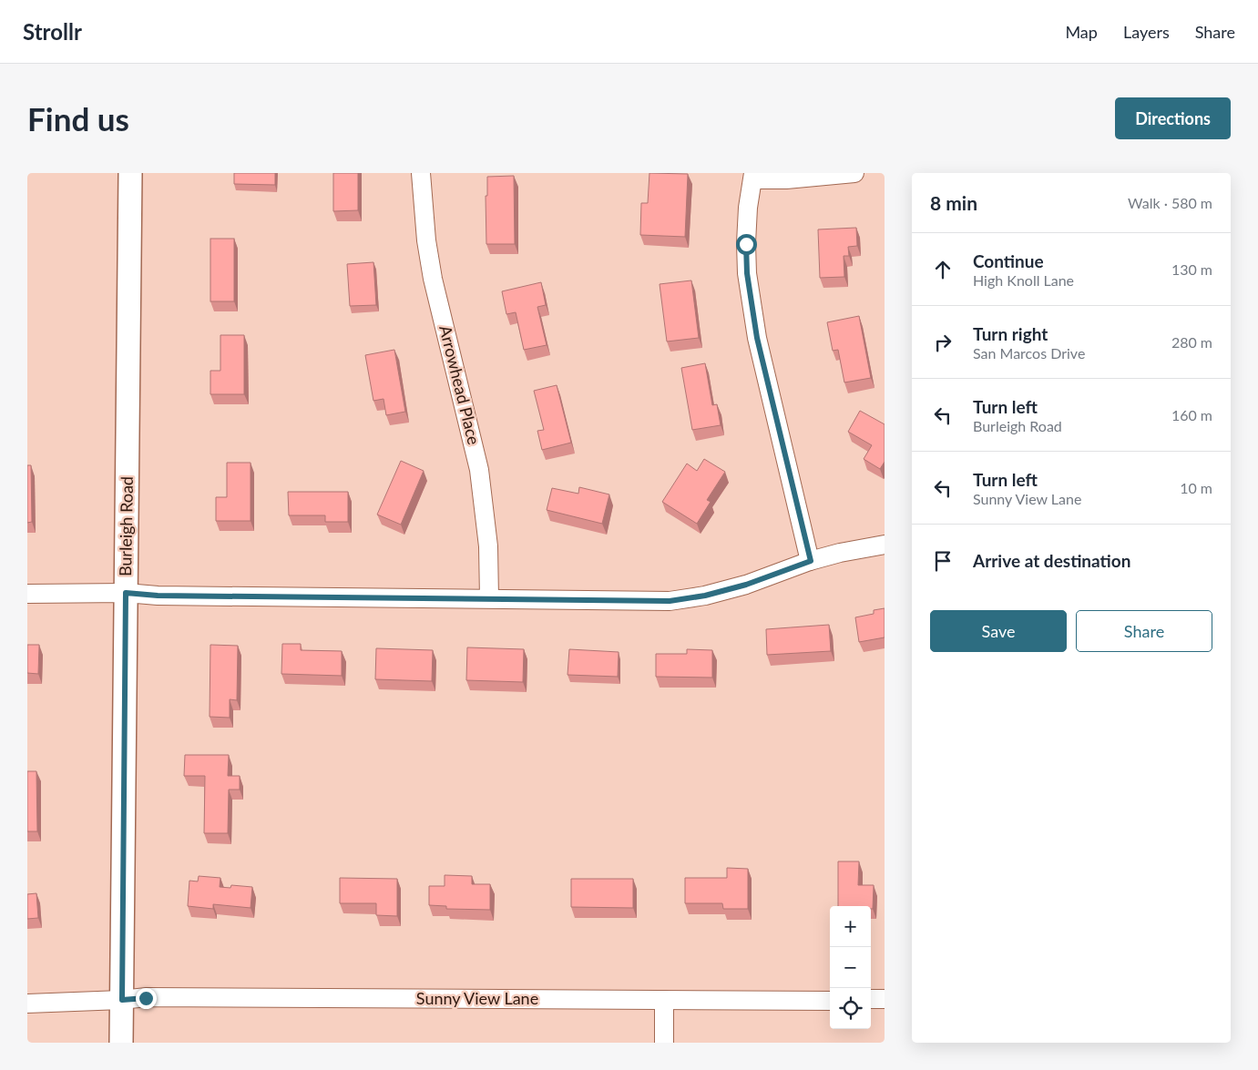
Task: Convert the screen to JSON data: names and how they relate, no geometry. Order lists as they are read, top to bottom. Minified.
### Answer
{"streets":{"street":["Arrowhead Place","Burleigh Road","Sunny View Lane"]},"crossings":[["Burleigh Road","Sunny View Lane"]],"page":{"header":"Strollr","nav":["Map","Layers","Share"],"buttons":["Directions",["Save","Share"]],"title":"Find us","heading":["8 min","Walk · 580 m"],"list":[["Continue","High Knoll Lane","130 m"],["Turn right","San Marcos Drive","280 m"],["Turn left","Burleigh Road","160 m"],["Turn left","Sunny View Lane","10 m"],"Arrive at destination"],"map_buttons":["+","−"]}}
